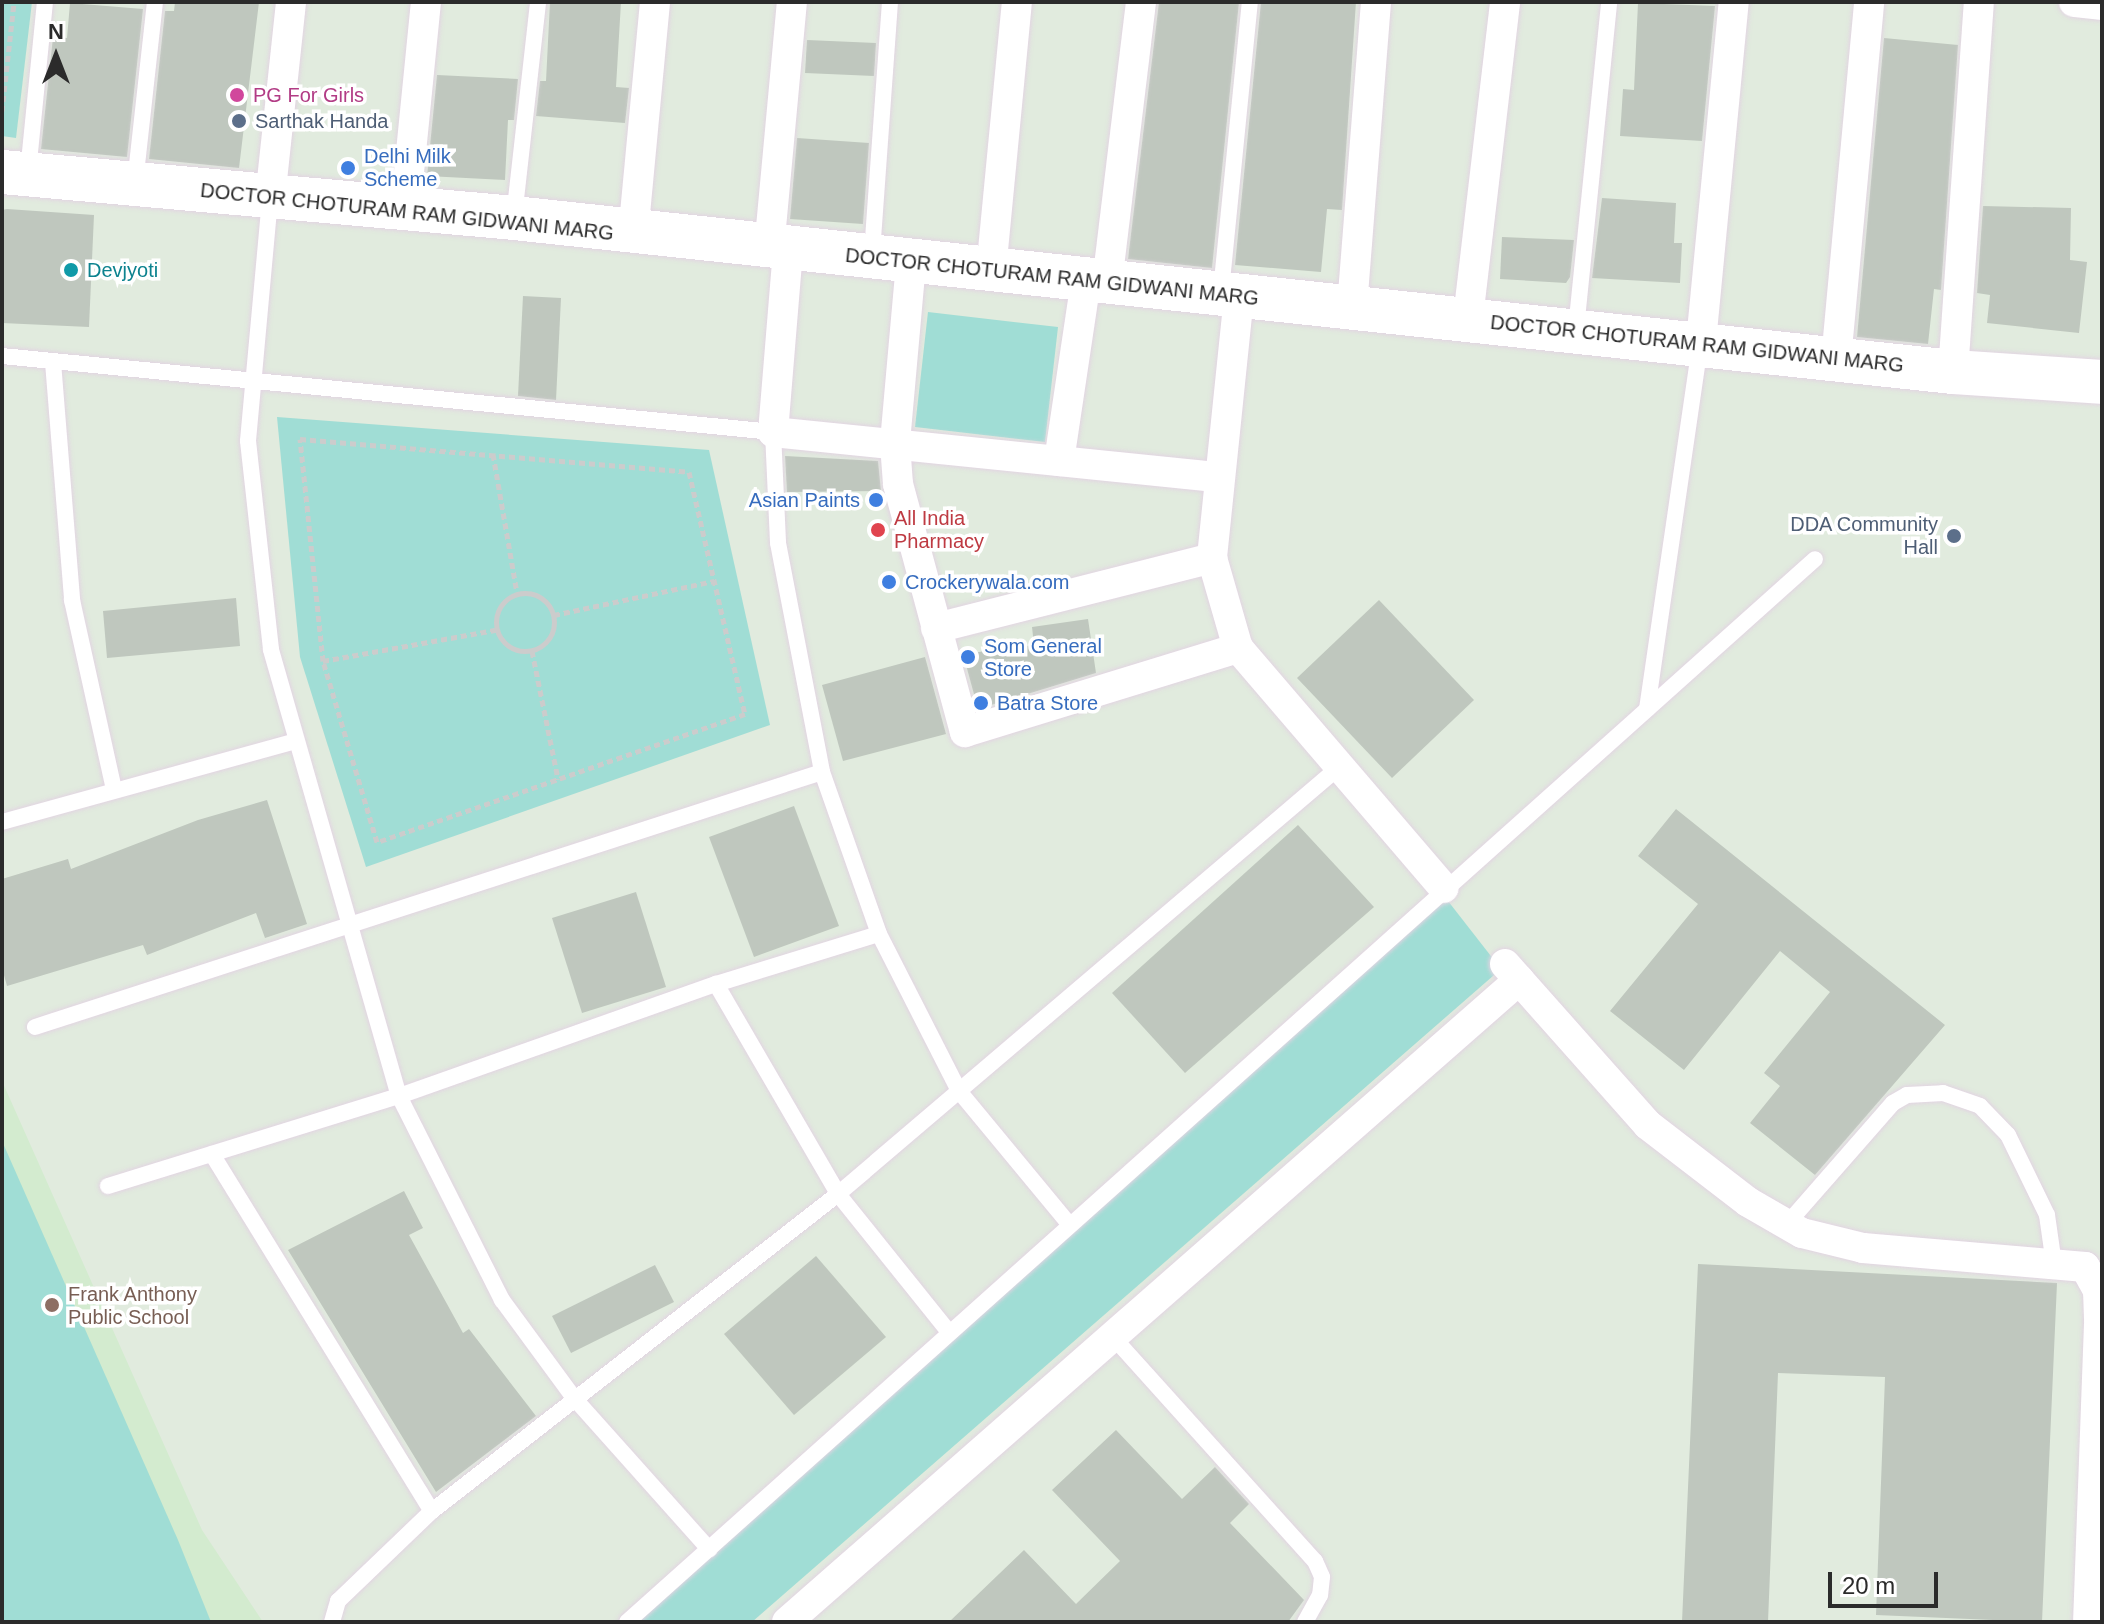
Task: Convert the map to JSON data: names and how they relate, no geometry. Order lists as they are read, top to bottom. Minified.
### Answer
{"streets":{"street":["DOCTOR CHOTURAM RAM GIDWANI MARG"]},"places":["PG For Girls","Sarthak Handa","Delhi Milk Scheme","Devjyoti","Asian Paints","All India Pharmacy","DDA Community Hall","Crockerywala.com","Som General Store","Batra Store","Frank Anthony Public School"],"scale_bar":"20 m","north":"top"}
